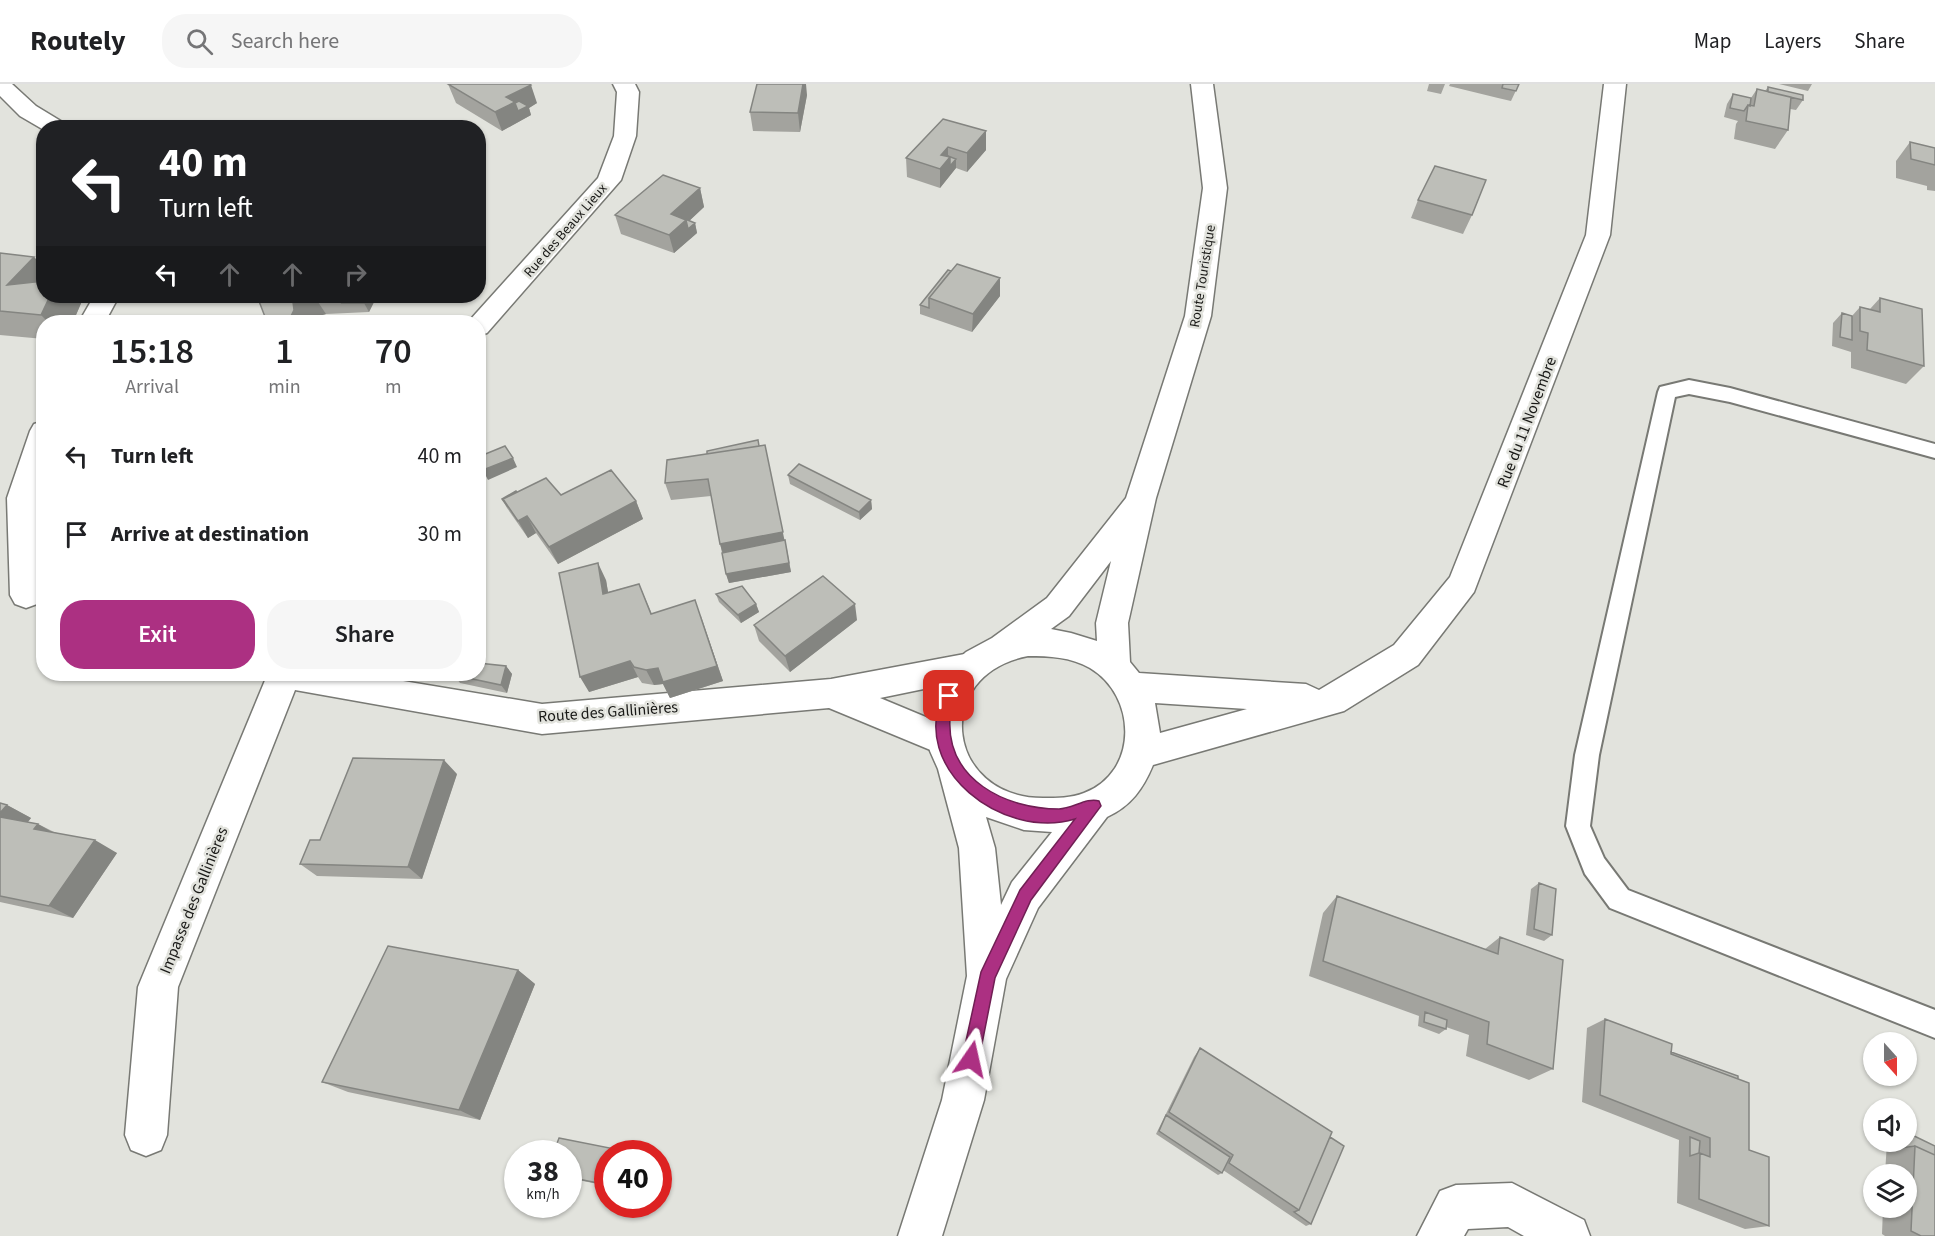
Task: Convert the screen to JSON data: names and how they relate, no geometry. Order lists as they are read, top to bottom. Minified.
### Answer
{"streets":{"street":["Rue des Beaux Lieux","Route Touristique","Rue du 11 Novembre","Route des Gallinières","Impasse des Gallinières"]},"crossings":[["Route Touristique","Rue du 11 Novembre"],["Route Touristique","Route des Gallinières"],["Rue du 11 Novembre","Route des Gallinières"]],"north":"bottom","page":{"header":"Routely","search":"Search here","nav":["Map","Layers","Share"],"turn":["40 m","Turn left"],"eta":["15:18","Arrival","1","min","70","m"],"list":[{"name":"Turn left","value":"40 m"},{"name":"Arrive at destination","value":"30 m"}],"buttons":["Exit","Share"],"speed":"38 km/h","limit":"40"}}
